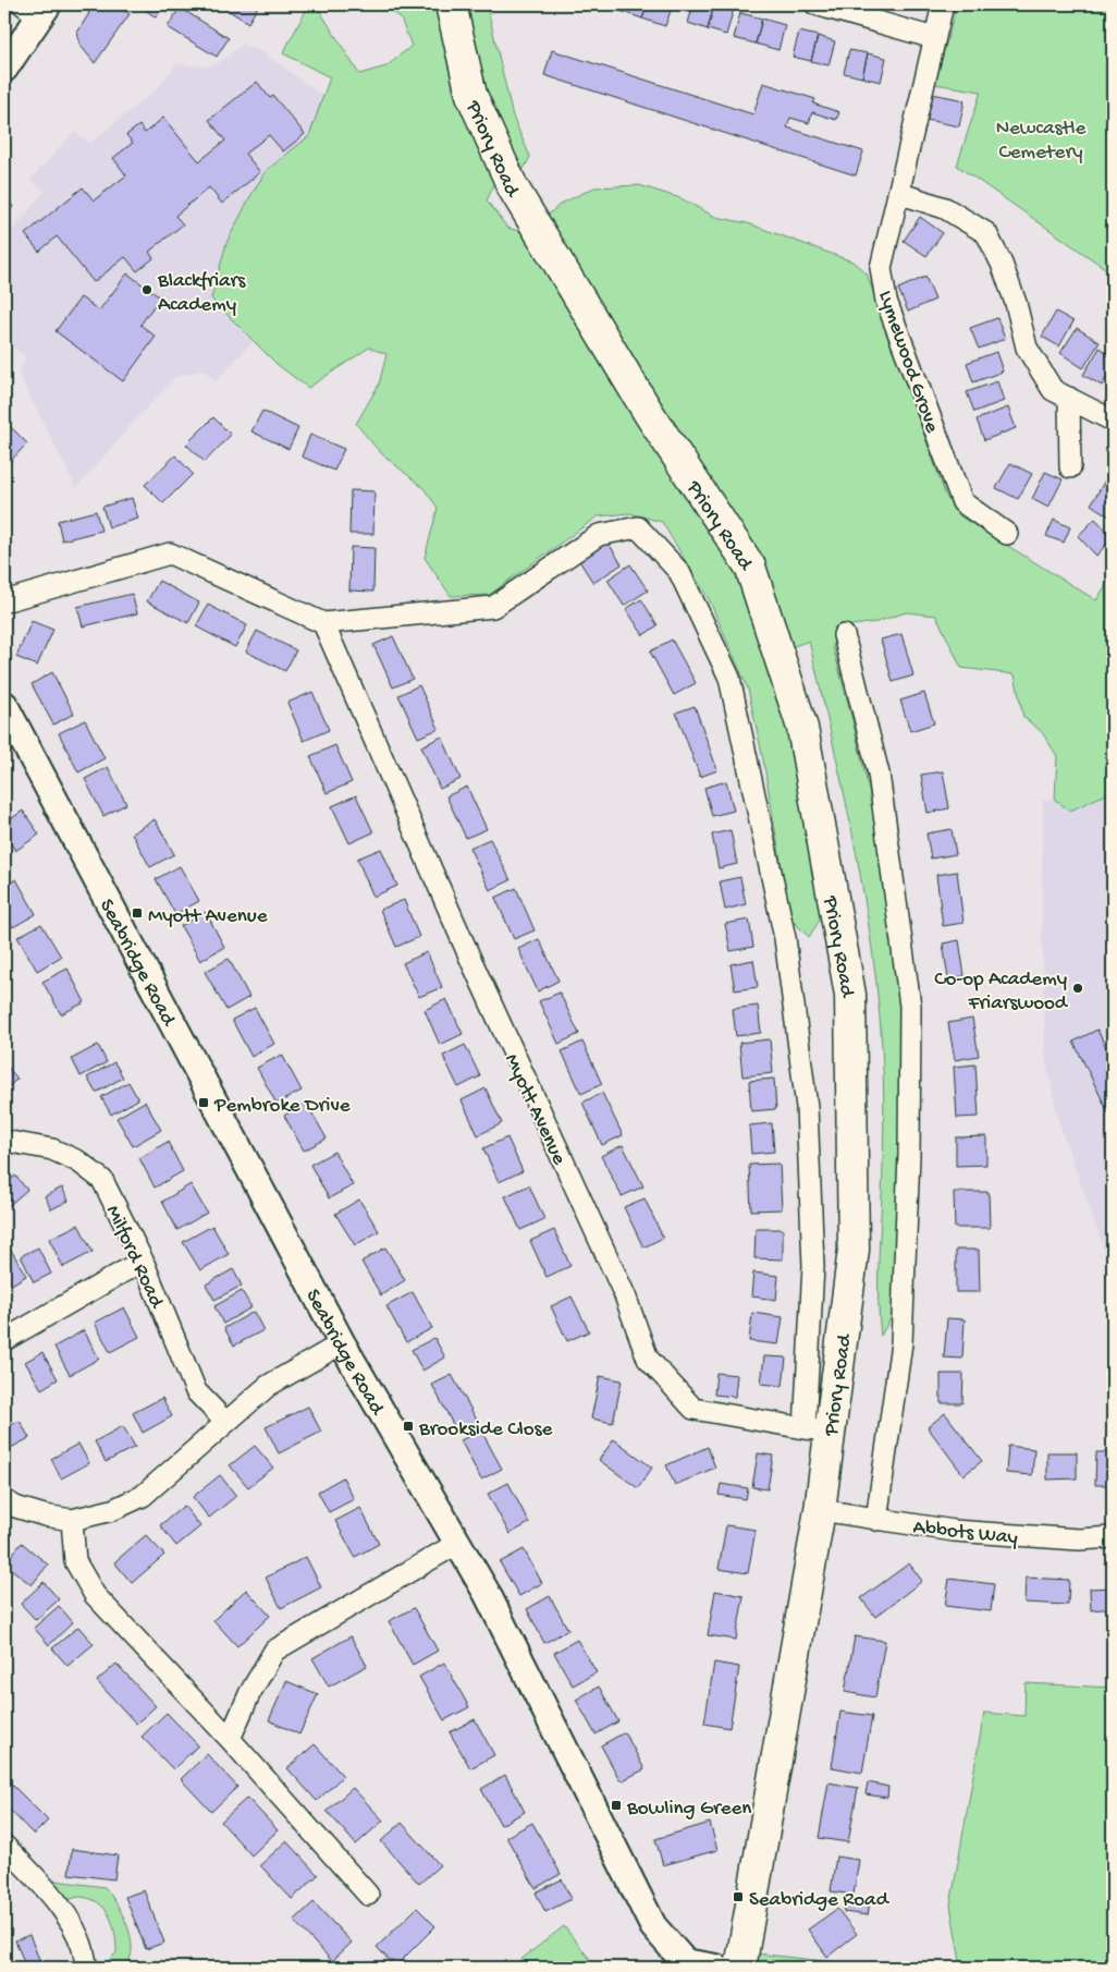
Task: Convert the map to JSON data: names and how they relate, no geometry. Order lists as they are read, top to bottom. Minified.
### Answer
{"streets":{"highway":["Priory Road"],"main road":["Seabridge Road"],"street":["Lymewood Grove","Myott Avenue","Milford Road","Abbots Way"]},"crossings":[["Priory Road","Myott Avenue"],["Priory Road","Abbots Way"]],"parks":["Newcastle Cemetery"],"places":{"other":["Blackfriars Academy","Co-op Academy Friarswood"],"transit":["Myott Avenue","Pembroke Drive","Brookside Close","Bowling Green","Seabridge Road"]}}
